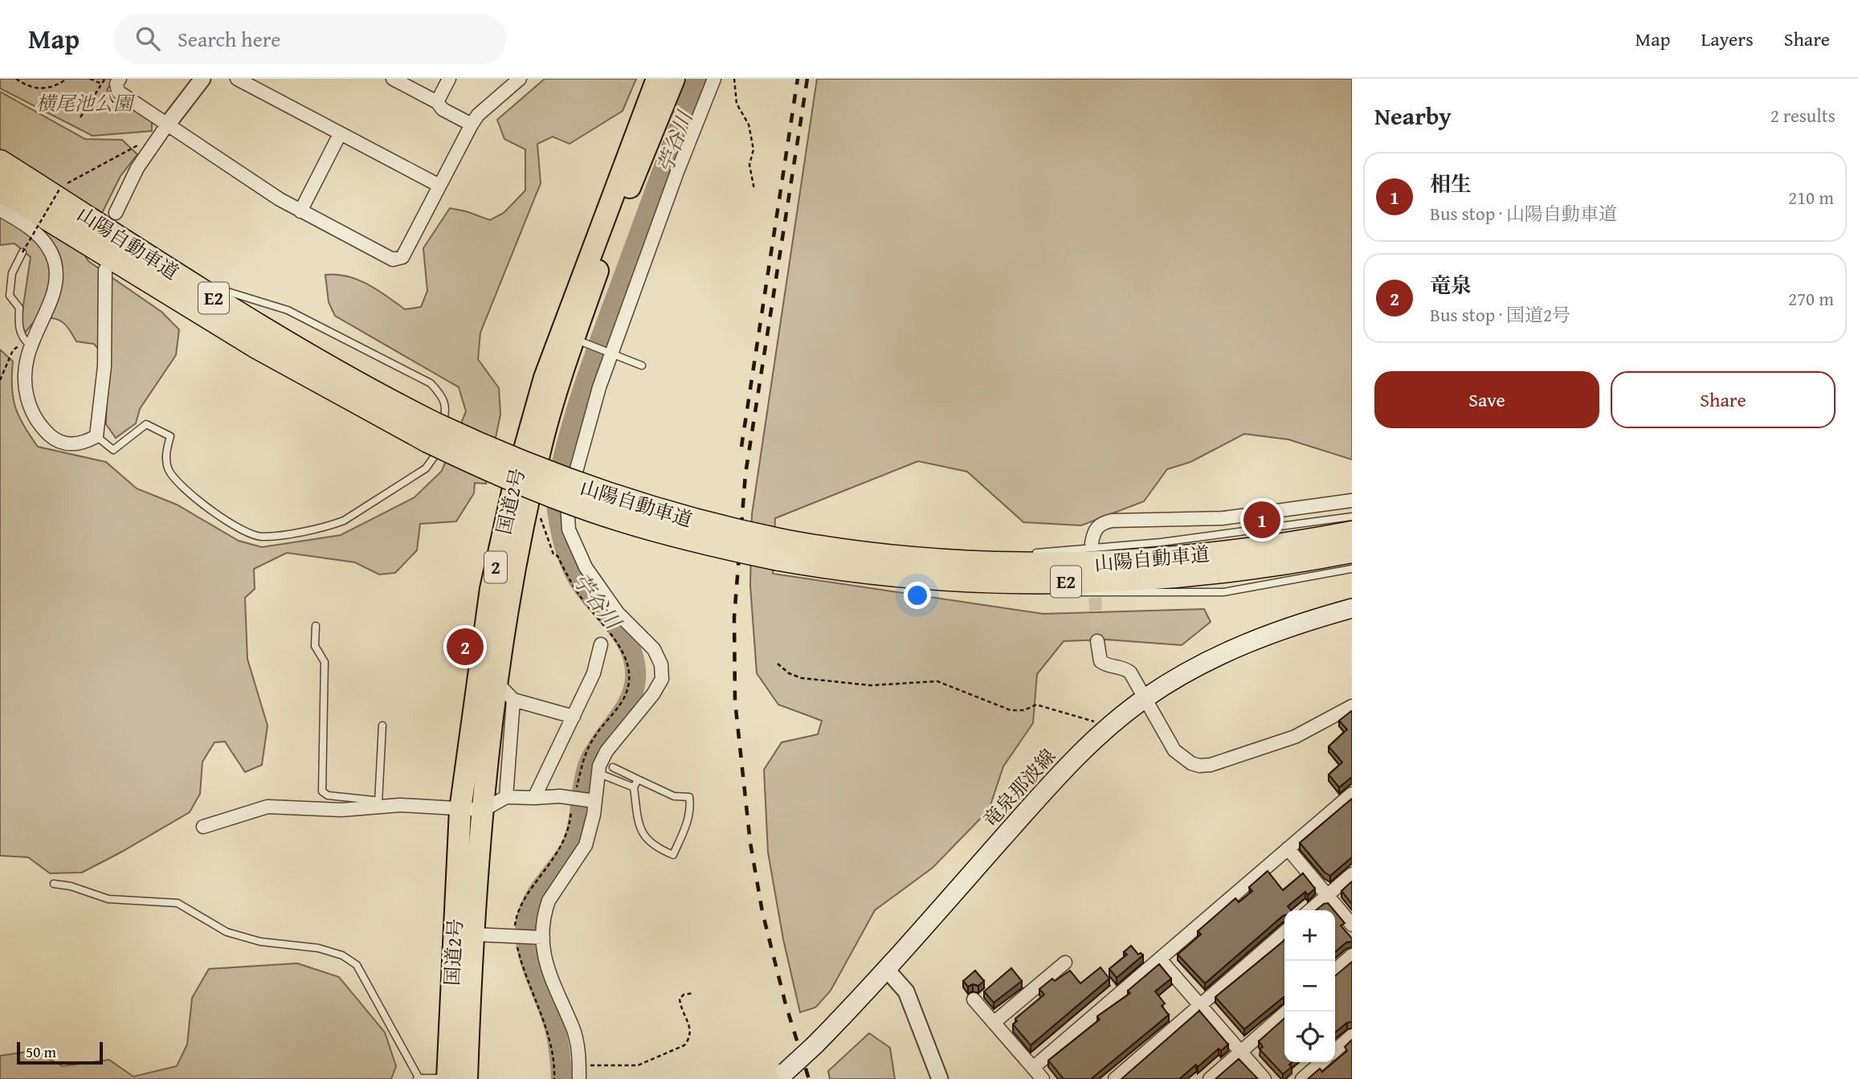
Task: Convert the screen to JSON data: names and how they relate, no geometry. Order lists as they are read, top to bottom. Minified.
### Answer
{"streets":{"highway":["山陽自動車道","E2","国道2号","2"],"main road":["竜泉那波線"]},"water":["苧谷川"],"parks":["横尾池公園"],"scale_bar":"50 m","page":{"header":"Map","search":"Search here","nav":["Map","Layers","Share"],"heading":["Nearby","2 results"],"list":[{"mark":"1","name":"相生","note":"Bus stop · 山陽自動車道","value":"210 m"},{"mark":"2","name":"竜泉","note":"Bus stop · 国道2号","value":"270 m"}],"buttons":["Save","Share"],"pins":["1","2"],"map_buttons":["+","−"],"scale":"50 m"}}
